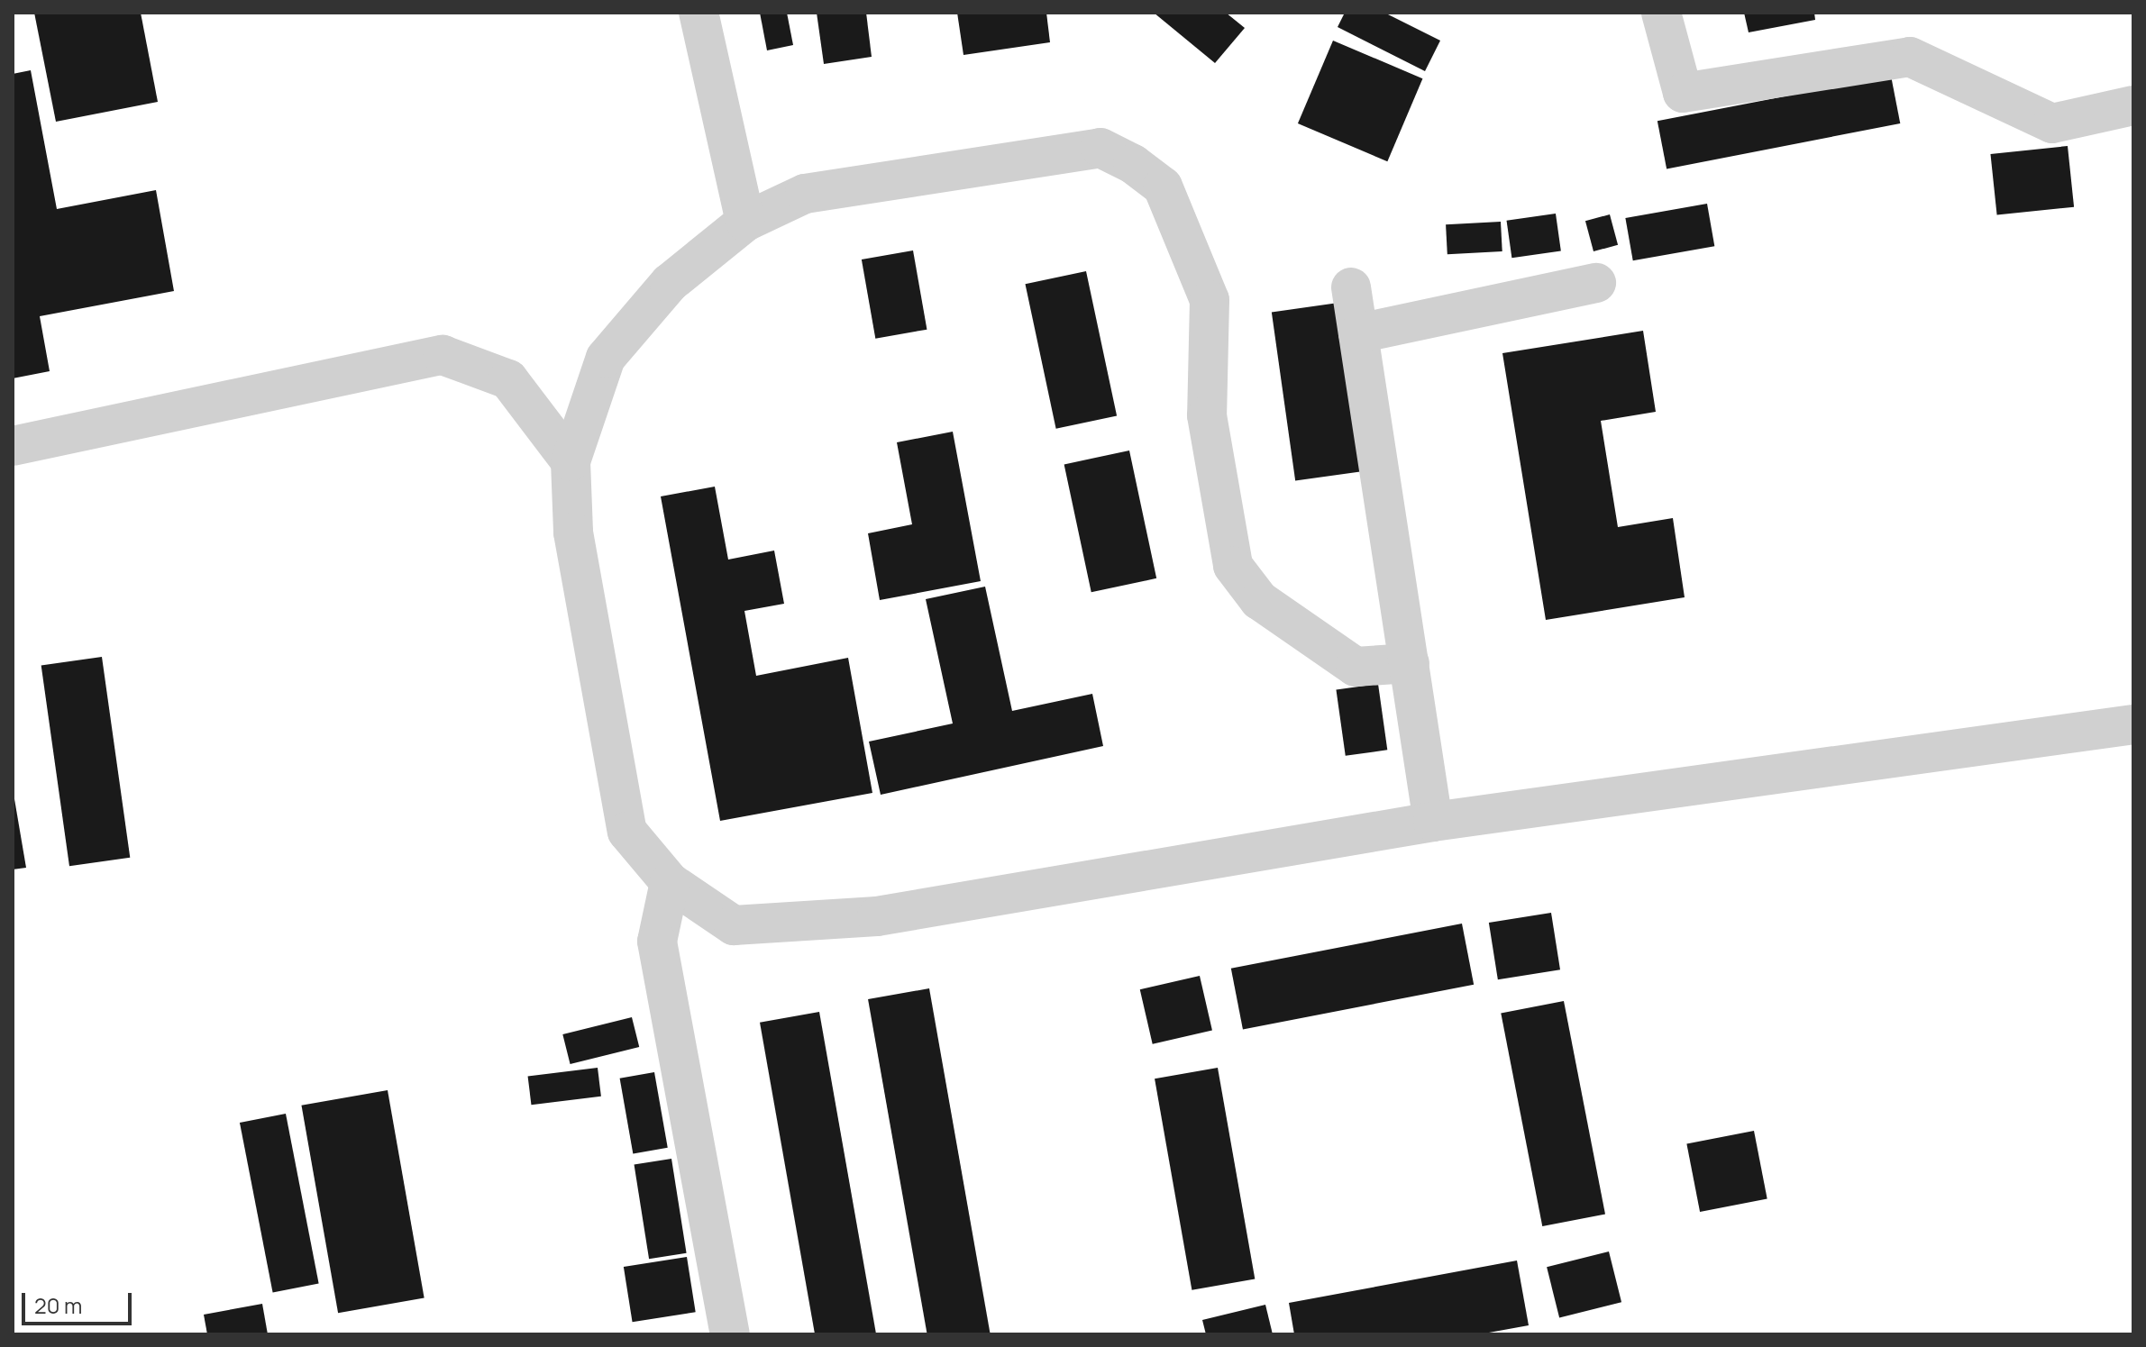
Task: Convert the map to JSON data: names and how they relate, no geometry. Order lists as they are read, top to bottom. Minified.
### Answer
{"scale_bar":"20 m"}
